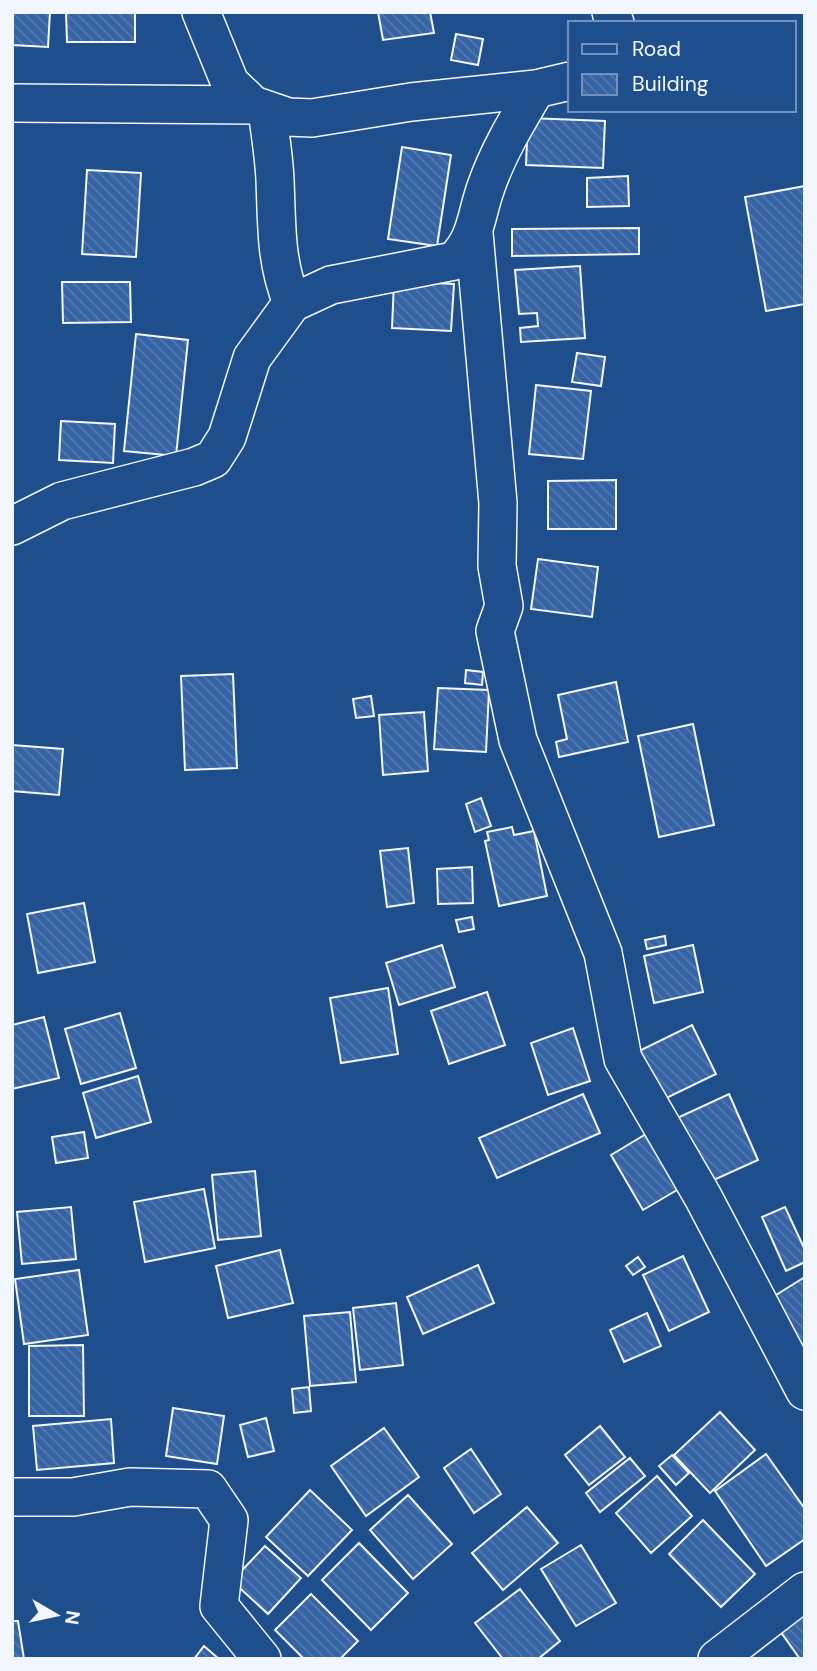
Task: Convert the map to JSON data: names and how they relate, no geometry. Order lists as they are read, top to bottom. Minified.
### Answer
{"legend":["Road","Building"],"north":"right"}
